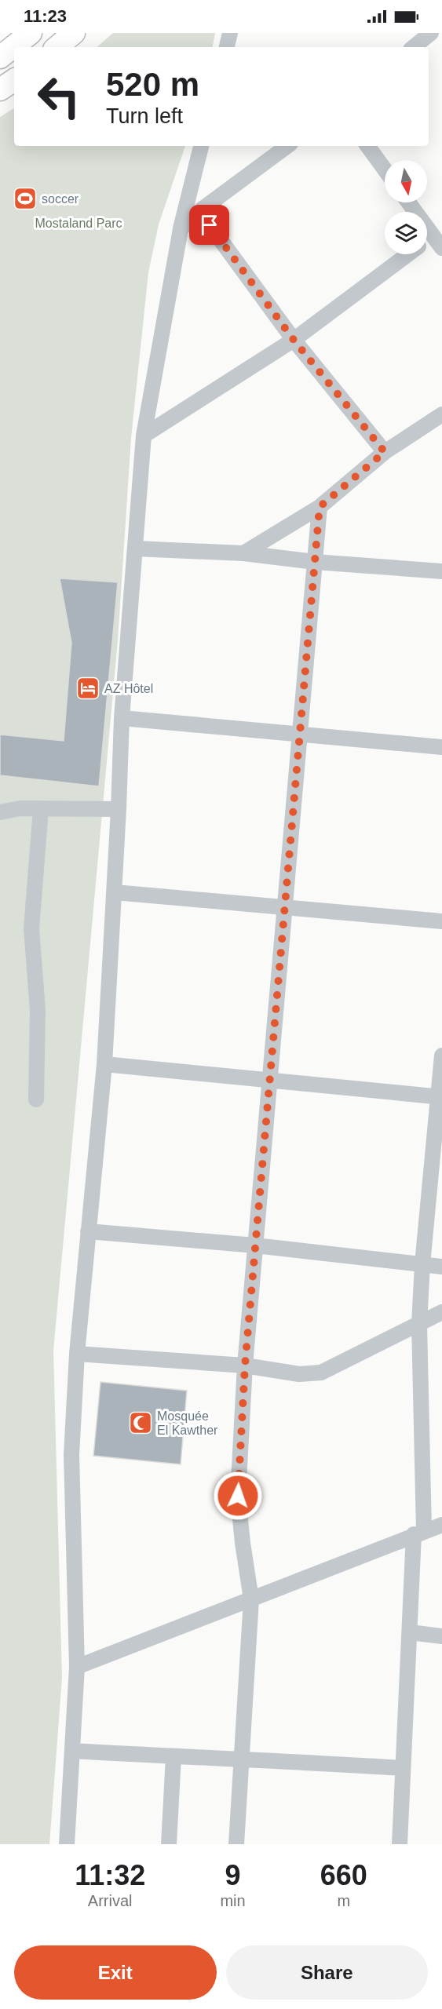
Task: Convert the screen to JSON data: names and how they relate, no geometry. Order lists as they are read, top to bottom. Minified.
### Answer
{"parks":["Mostaland Parc"],"places":{"sports":["soccer"],"hotel":["AZ Hôtel"],"mosque":["Mosquée El Kawther"]},"north":"bottom","page":{"status":"11:23","turn":["520 m","Turn left"],"eta":["11:32","Arrival","9","min","660","m"],"buttons":["Exit","Share"]}}
